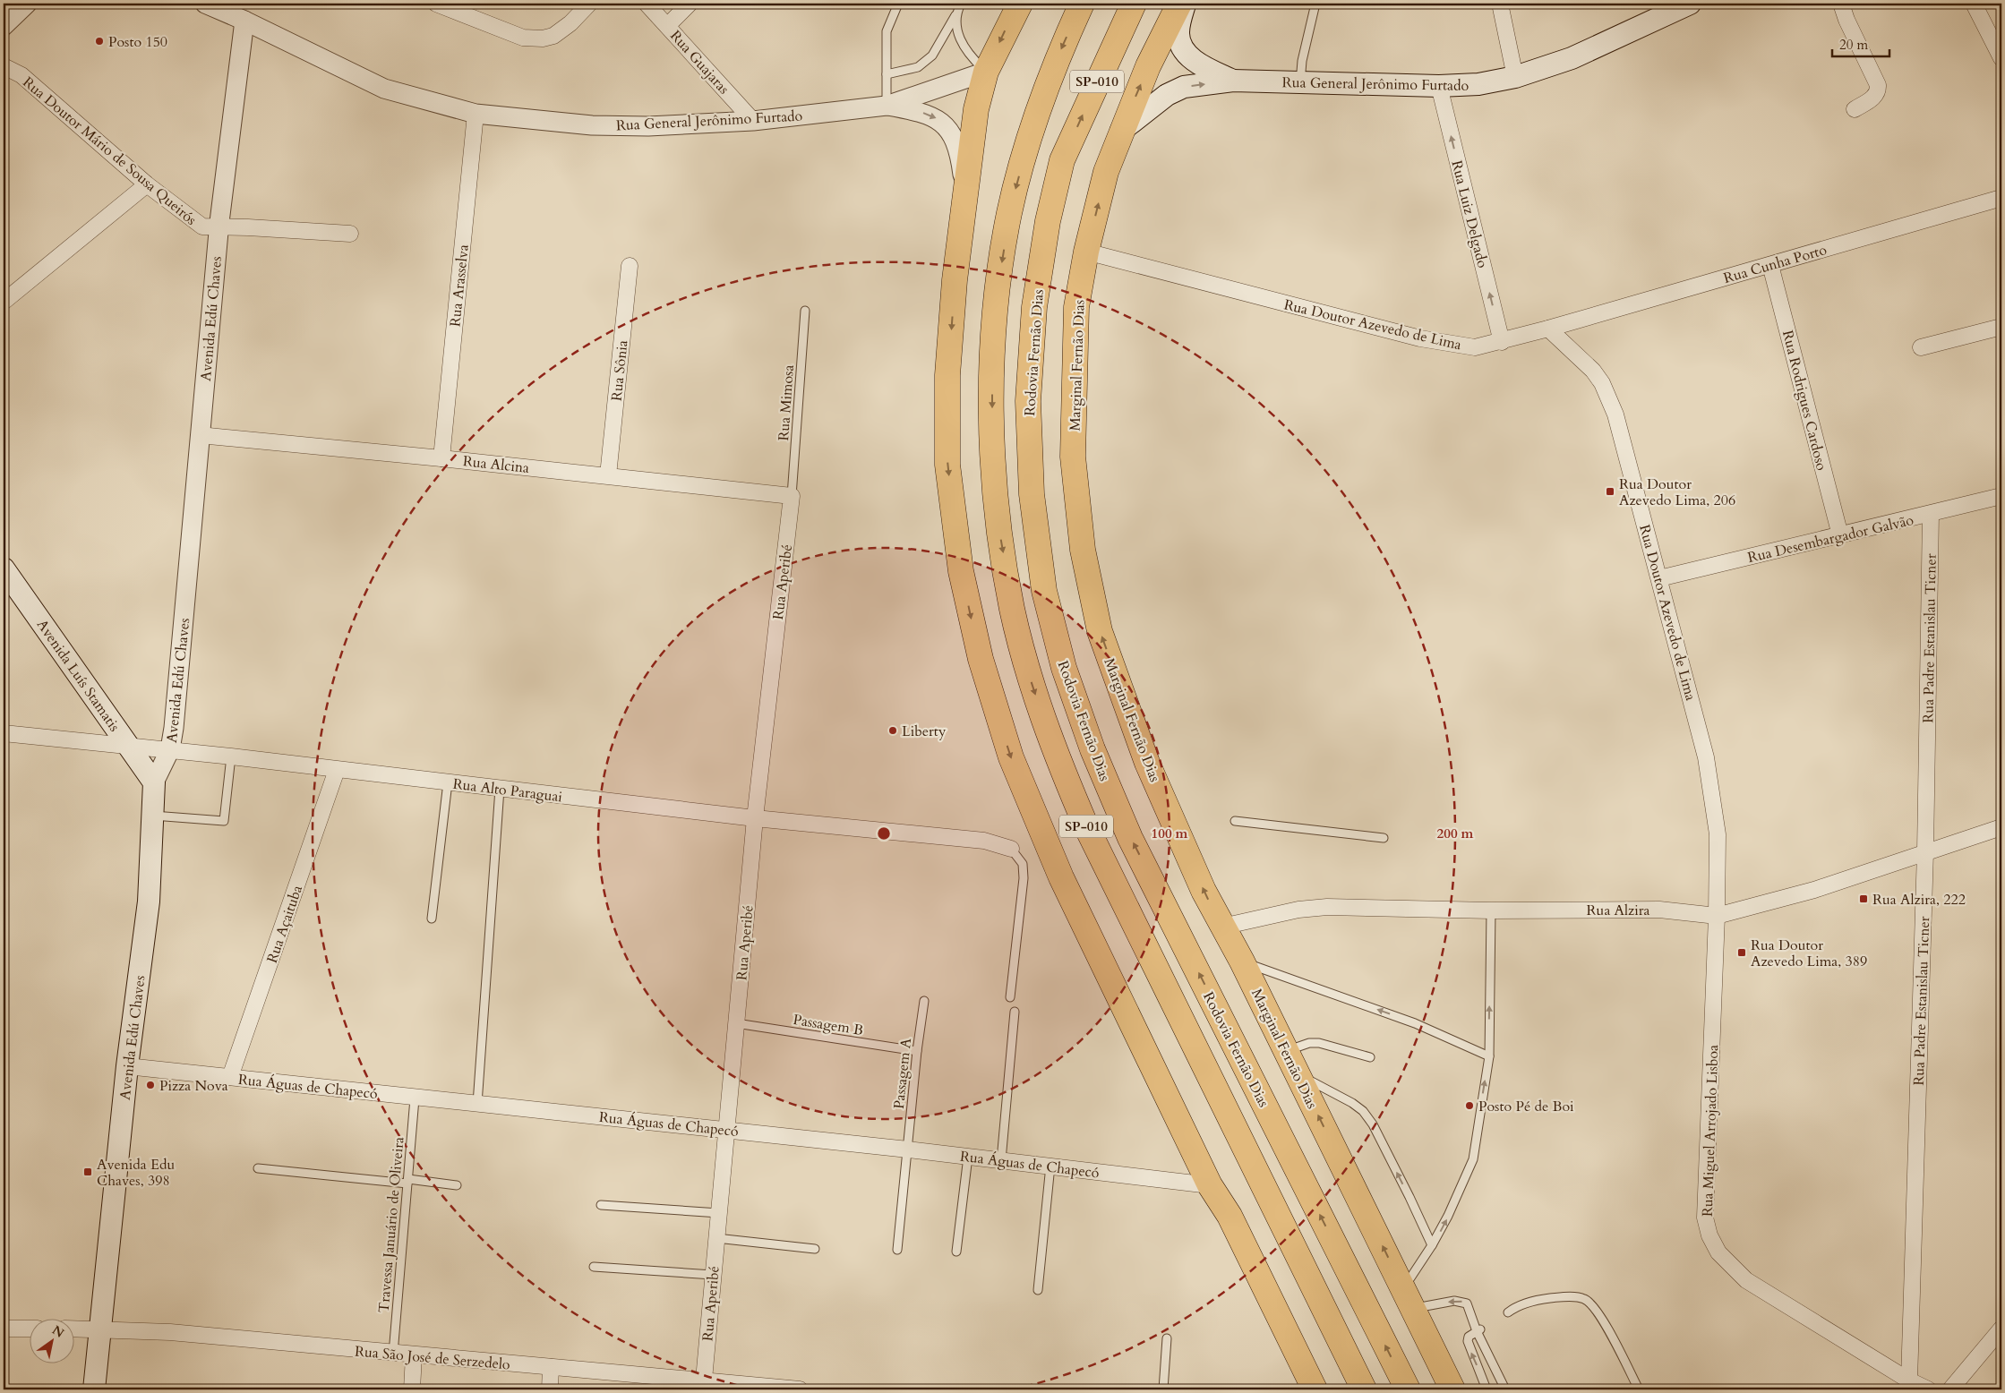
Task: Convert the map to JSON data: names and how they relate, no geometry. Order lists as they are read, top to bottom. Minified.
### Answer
{"streets":{"highway":["SP-010","Rodovia Fernão Dias","Marginal Fernão Dias"],"main road":["Rua General Jerônimo Furtado","Avenida Edú Chaves","Avenida Luís Stamatis"],"street":["Rua Guajaras","Rua Doutor Mário de Sousa Queirós","Rua Luiz Delgado","Rua Cunha Porto","Rua Arasselva","Rua Doutor Azevedo de Lima","Rua Sônia","Rua Rodrigues Cardoso","Rua Alcina","Rua Desembargador Galvão","Rua Aperibé","Rua Padre Estanislau Ticner","Rua Alto Paraguai","Rua Alzira","Rua Açaituba","Rua Águas de Chapecó","Rua Miguel Arrojado Lisboa","Rua São José de Serzedelo"],"lane":["Rua Mimosa","Passagem B","Passagem A","Travessa Januário de Oliveira"]},"crossings":[["Rua Guajaras","Rua General Jerônimo Furtado"],["SP-010","Rua General Jerônimo Furtado"],["SP-010","Rua Águas de Chapecó"],["Rua General Jerônimo Furtado","Rua Luiz Delgado"],["Rua General Jerônimo Furtado","Rua Arasselva"],["Rua General Jerônimo Furtado","Avenida Edú Chaves"],["Rua General Jerônimo Furtado","Marginal Fernão Dias"],["Rua Doutor Mário de Sousa Queirós","Avenida Edú Chaves"],["Rua Luiz Delgado","Rua Doutor Azevedo de Lima"],["Rua Cunha Porto","Rua Doutor Azevedo de Lima"],["Rua Cunha Porto","Rua Rodrigues Cardoso"],["Rua Arasselva","Rua Alcina"],["Avenida Edú Chaves","Rua Alcina"],["Avenida Edú Chaves","Avenida Luís Stamatis"],["Avenida Edú Chaves","Rua Alto Paraguai"],["Avenida Edú Chaves","Rua Águas de Chapecó"],["Avenida Edú Chaves","Rua São José de Serzedelo"],["Rua Doutor Azevedo de Lima","Marginal Fernão Dias"],["Rua Doutor Azevedo de Lima","Rua Desembargador Galvão"],["Rua Doutor Azevedo de Lima","Rua Alzira"],["Rua Doutor Azevedo de Lima","Rua Miguel Arrojado Lisboa"],["Marginal Fernão Dias","Rua Alzira"],["Rua Sônia","Rua Alcina"],["Rua Rodrigues Cardoso","Rua Desembargador Galvão"],["Rua Mimosa","Rua Alcina"],["Rua Mimosa","Rua Aperibé"],["Rua Alcina","Rua Aperibé"],["Rua Desembargador Galvão","Rua Padre Estanislau Ticner"],["Rua Aperibé","Rua Alto Paraguai"],["Rua Aperibé","Passagem B"],["Rua Aperibé","Rua Águas de Chapecó"],["Rua Aperibé","Rua São José de Serzedelo"],["Rua Padre Estanislau Ticner","Rua Alzira"],["Rua Padre Estanislau Ticner","Rua Miguel Arrojado Lisboa"],["Avenida Luís Stamatis","Rua Alto Paraguai"],["Rua Alto Paraguai","Rua Açaituba"],["Rua Alzira","Rua Miguel Arrojado Lisboa"],["Rua Açaituba","Rua Águas de Chapecó"],["Passagem B","Passagem A"],["Passagem A","Rua Águas de Chapecó"],["Rua Águas de Chapecó","Travessa Januário de Oliveira"],["Travessa Januário de Oliveira","Rua São José de Serzedelo"]],"one_way":["Rua Luiz Delgado"],"places":{"other":["Posto 150","Liberty","Pizza Nova","Posto Pé de Boi"],"transit":["Rua Doutor Azevedo Lima, 206","Rua Alzira, 222","Rua Doutor Azevedo Lima, 389","Avenida Edu Chaves, 398"]},"scale_bar":"20 m","north":"top right","rings":["100 m","200 m"]}
